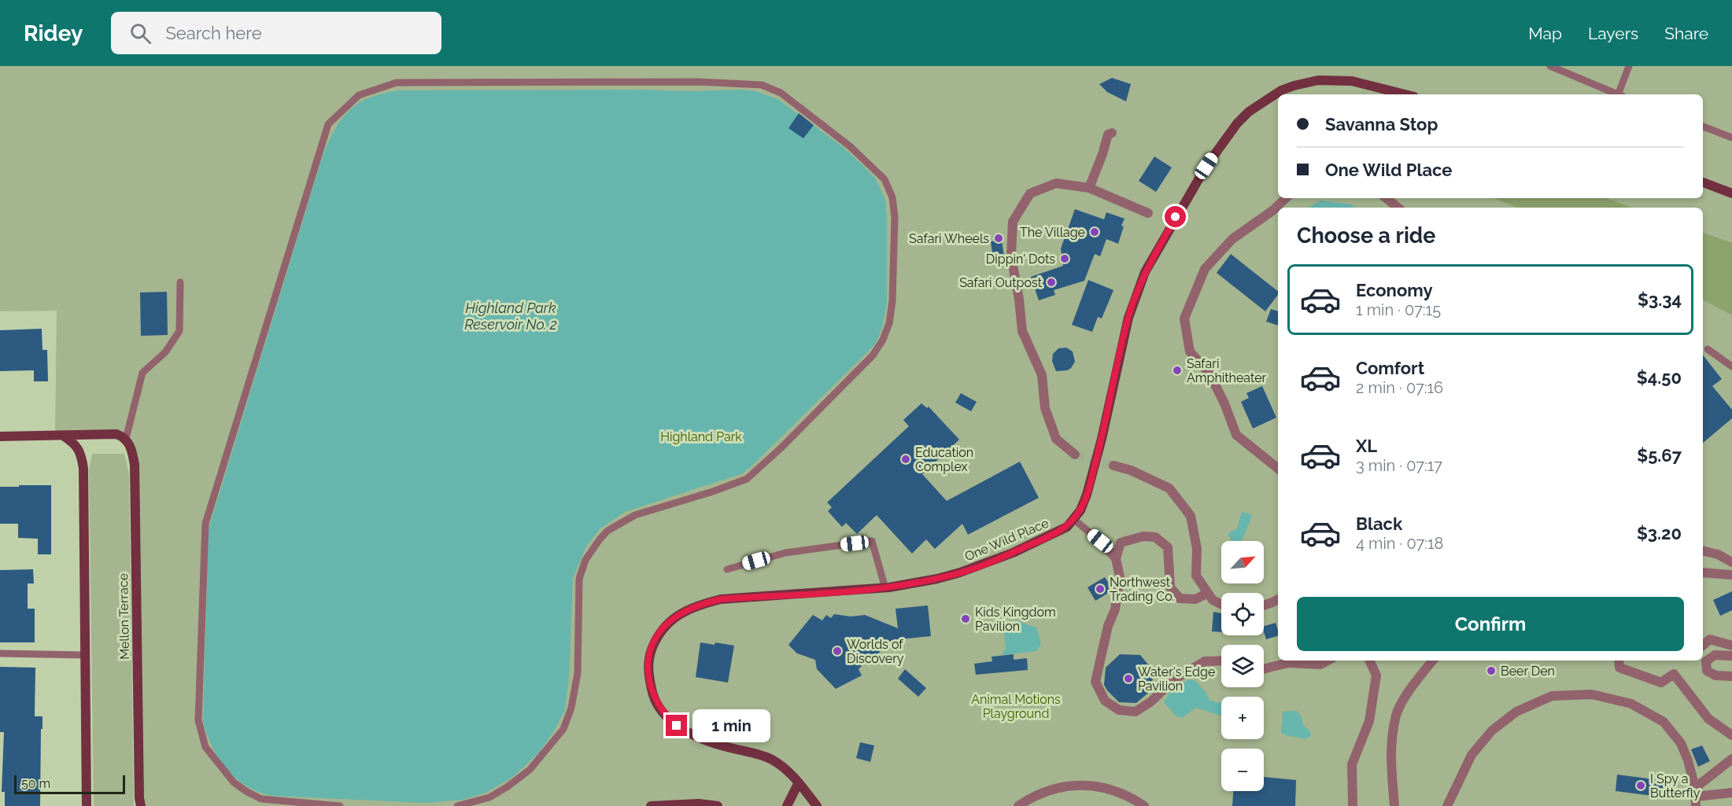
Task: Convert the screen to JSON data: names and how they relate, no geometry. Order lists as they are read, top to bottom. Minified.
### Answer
{"streets":{"main road":["One Wild Place","Mellon Terrace"]},"water":["Highland Park Reservoir No. 2"],"parks":["Highland Park","Animal Motions Playground"],"places":["The Village","Safari Wheels","Dippin' Dots","Safari Outpost","Safari Amphitheater","Education Complex","Northwest Trading Co.","Kids Kingdom Pavilion","Worlds of Discovery","Beer Den","Water's Edge Pavilion","I Spy a Butterfly"],"scale_bar":"50 m","north":"top right","page":{"header":"Ridey","search":"Search here","nav":["Map","Layers","Share"],"banner":["Savanna Stop","One Wild Place"],"heading":"Choose a ride","list":[{"name":"Economy","note":"1 min · 07:15","value":"$3.34"},{"name":"Comfort","note":"2 min · 07:16","value":"$4.50"},{"name":"XL","note":"3 min · 07:17","value":"$5.67"},{"name":"Black","note":"4 min · 07:18","value":"$3.20"}],"map_buttons":["+","−"],"buttons":"Confirm","bubble":"1 min","scale":"50 m"}}
